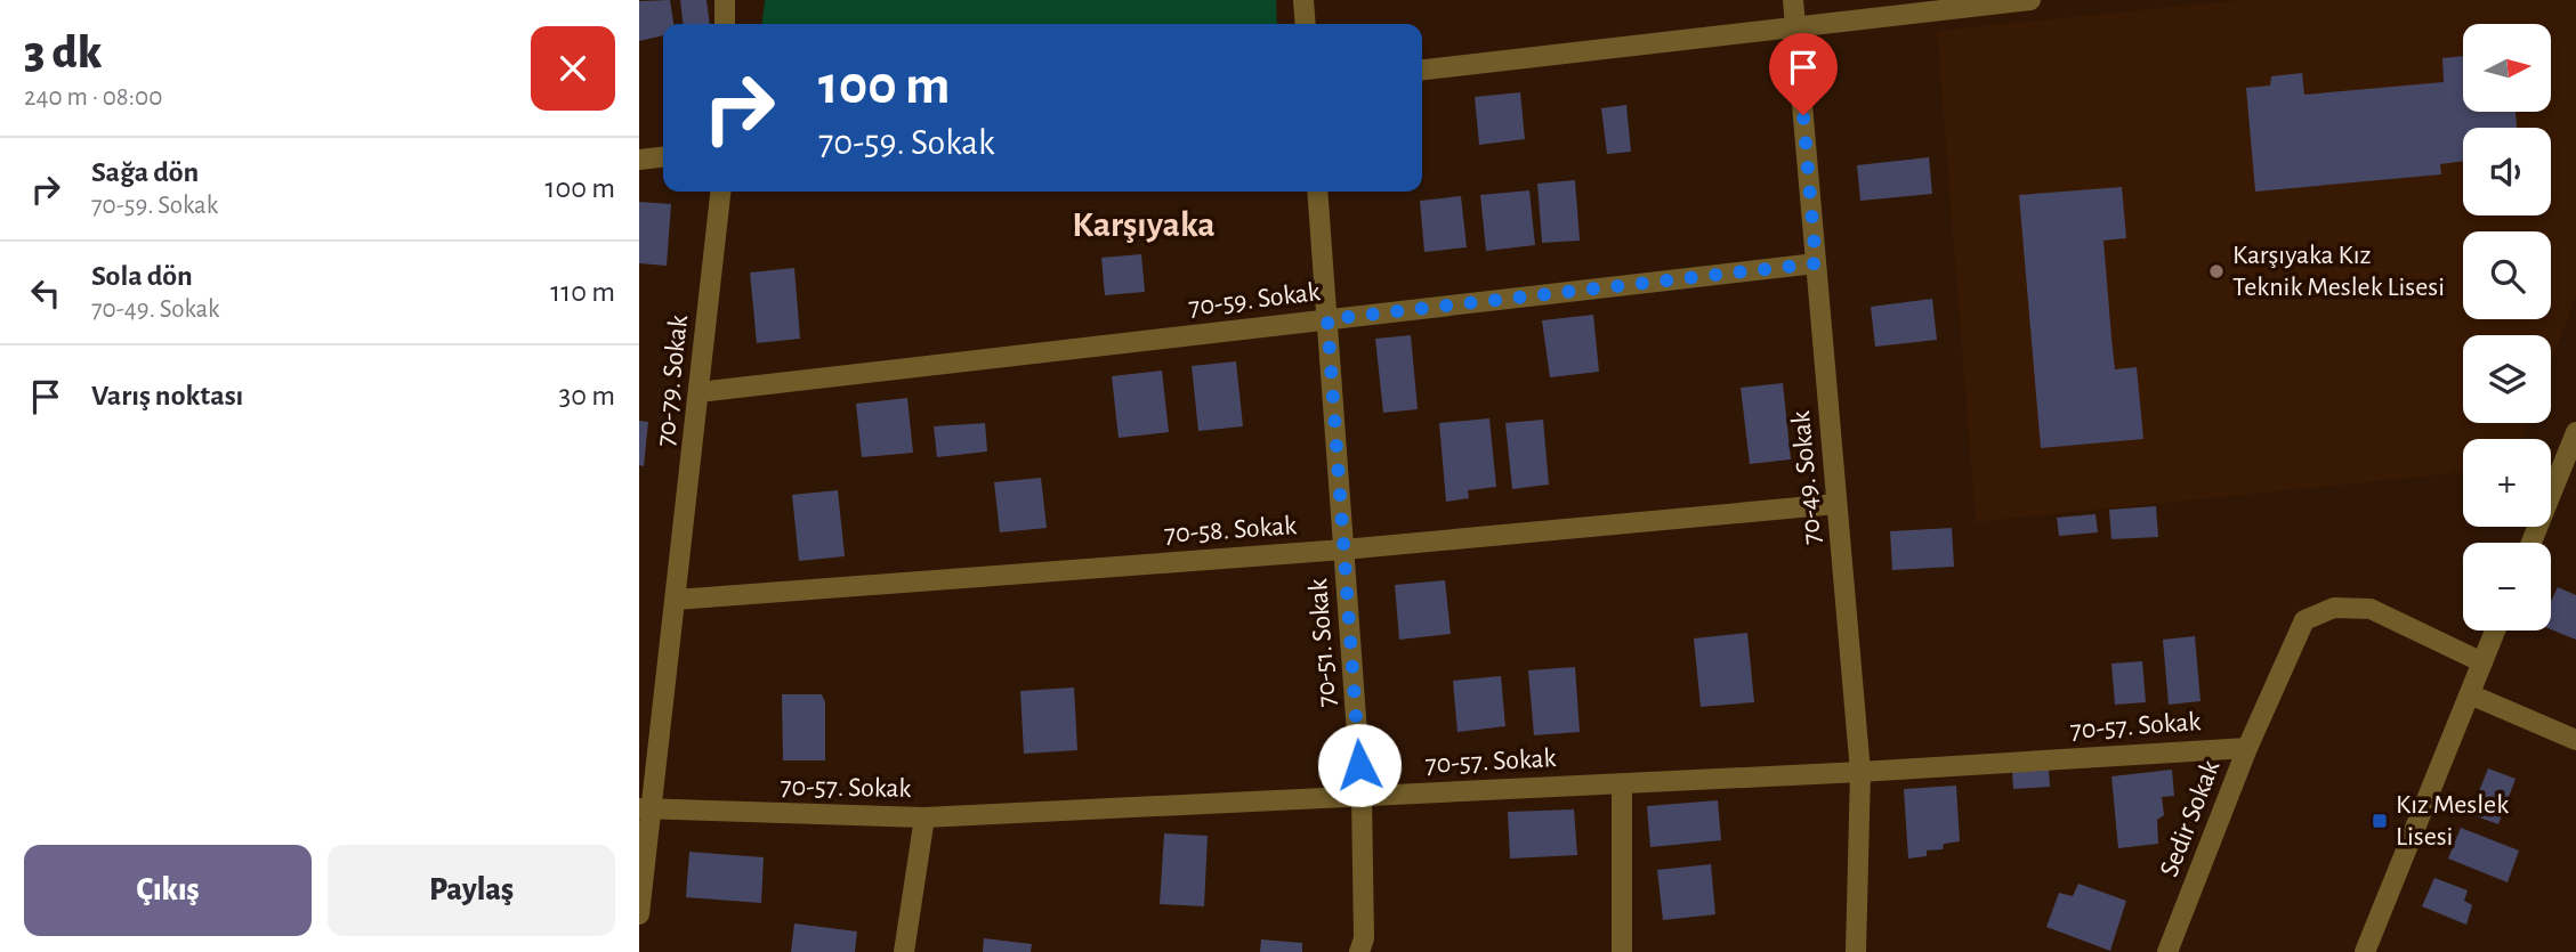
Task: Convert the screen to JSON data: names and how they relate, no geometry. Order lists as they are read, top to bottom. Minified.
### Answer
{"streets":{"street":["70-59. Sokak","70-79. Sokak","70-49. Sokak","70-58. Sokak","70-51. Sokak","70-57. Sokak","Sedir Sokak"]},"crossings":[["70-59. Sokak","70-79. Sokak"],["70-59. Sokak","70-49. Sokak"],["70-59. Sokak","70-51. Sokak"],["70-79. Sokak","70-58. Sokak"],["70-79. Sokak","70-57. Sokak"],["70-49. Sokak","70-58. Sokak"],["70-49. Sokak","70-57. Sokak"],["70-58. Sokak","70-51. Sokak"],["70-51. Sokak","70-57. Sokak"],["70-57. Sokak","Sedir Sokak"]],"districts":["Karşıyaka"],"places":{"other":["Karşıyaka Kız Teknik Meslek Lisesi"],"transit":["Kız Meslek Lisesi"]},"north":"right","page":{"heading":["3 dk","240 m · 08:00"],"map_buttons":["+","−"],"turn":["100 m","70-59. Sokak"],"list":[{"name":"Sağa dön","note":"70-59. Sokak","value":"100 m"},{"name":"Sola dön","note":"70-49. Sokak","value":"110 m"},{"name":"Varış noktası","value":"30 m"}],"buttons":["Çıkış","Paylaş"]}}
